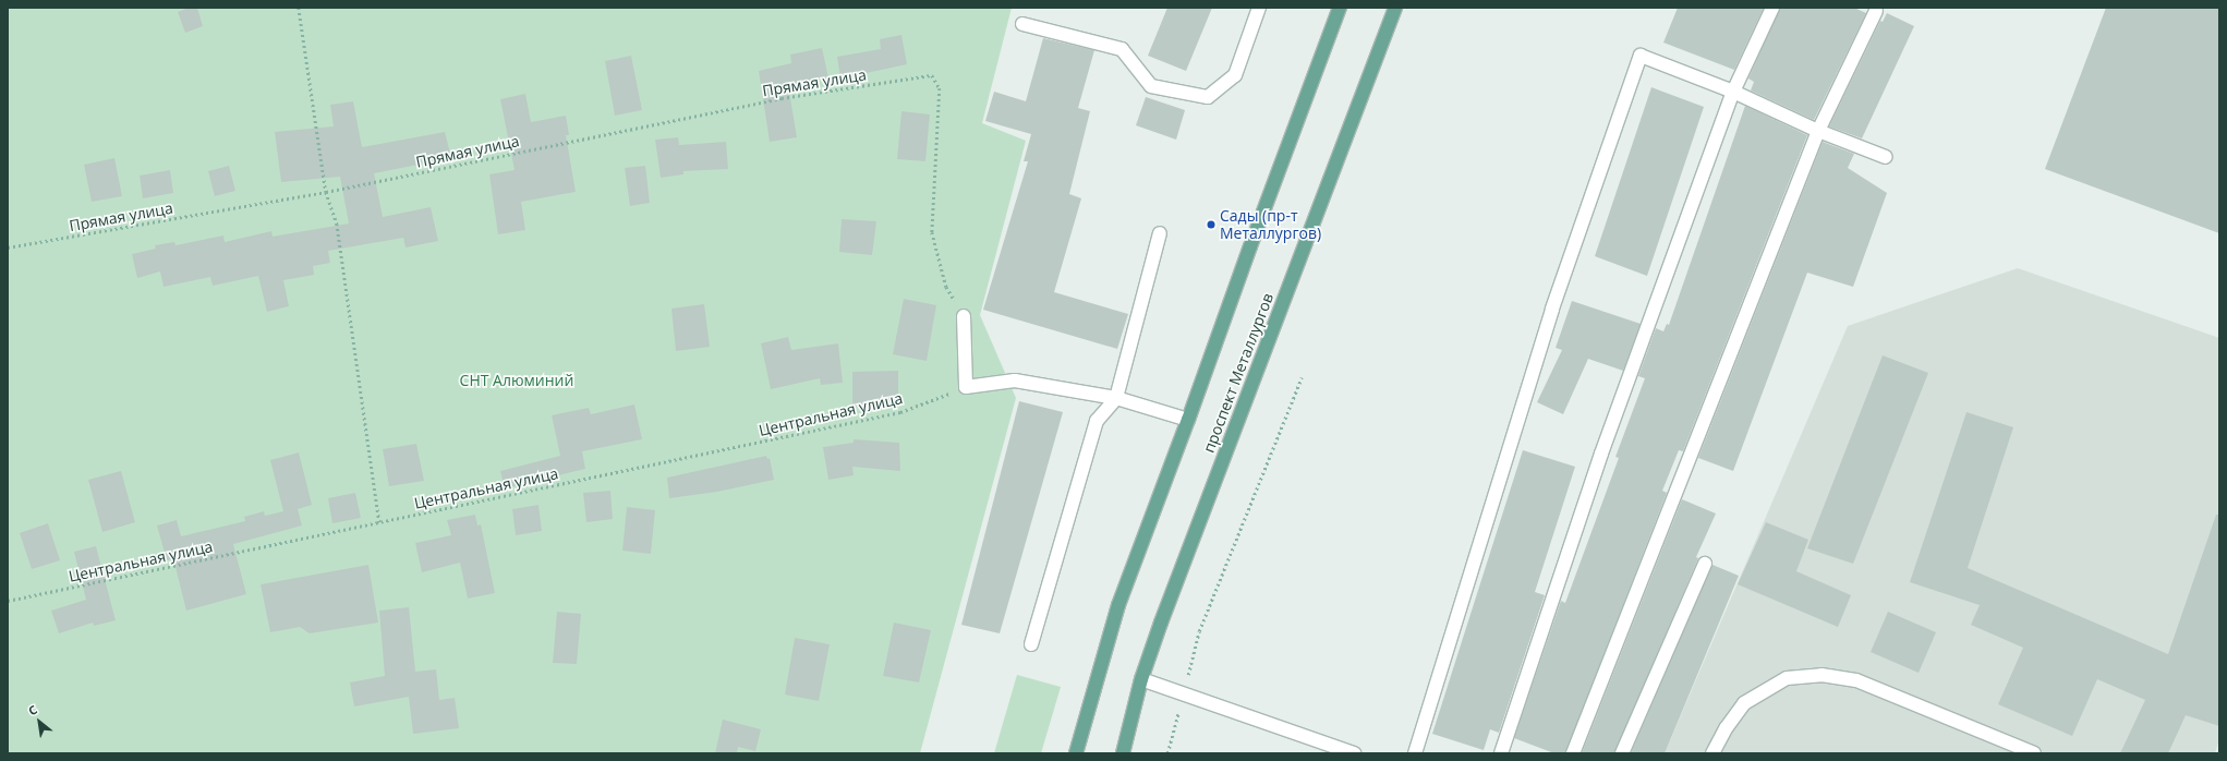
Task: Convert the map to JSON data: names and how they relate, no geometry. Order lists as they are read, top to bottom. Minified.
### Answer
{"streets":{"main road":["проспект Металлургов"],"path":["Прямая улица","Центральная улица"]},"parks":["СНТ Алюминий"],"places":["Сады (пр-т Металлургов)"],"north":"top left"}
